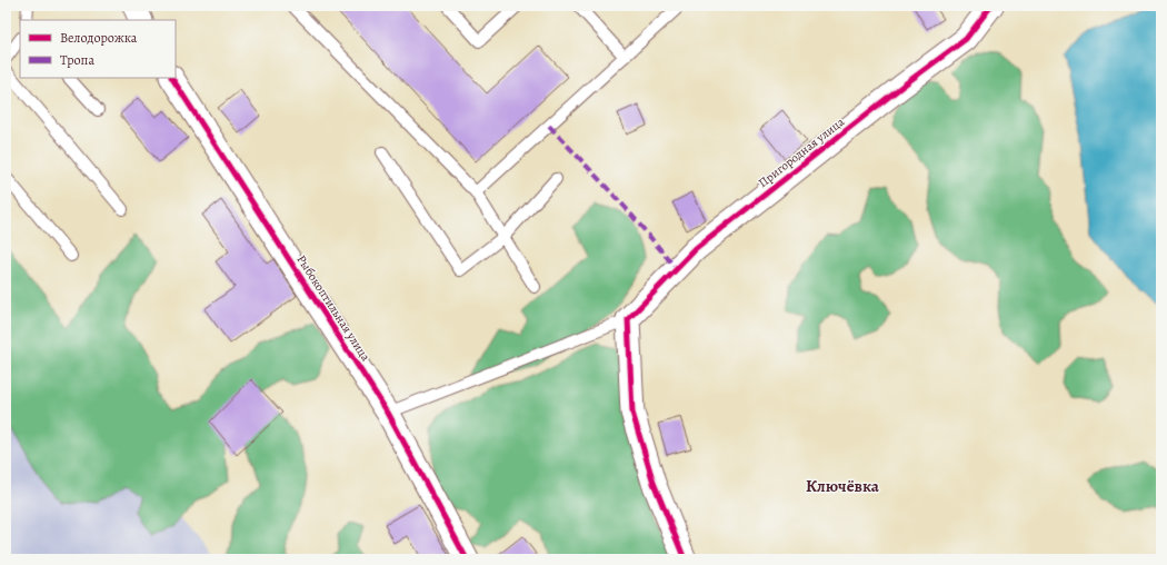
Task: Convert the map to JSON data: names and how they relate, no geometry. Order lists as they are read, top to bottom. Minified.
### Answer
{"streets":{"street":["Пригородная улица","Рыбокоптильная улица"]},"districts":["Ключёвка"],"legend":["Велодорожка","Тропа"]}
